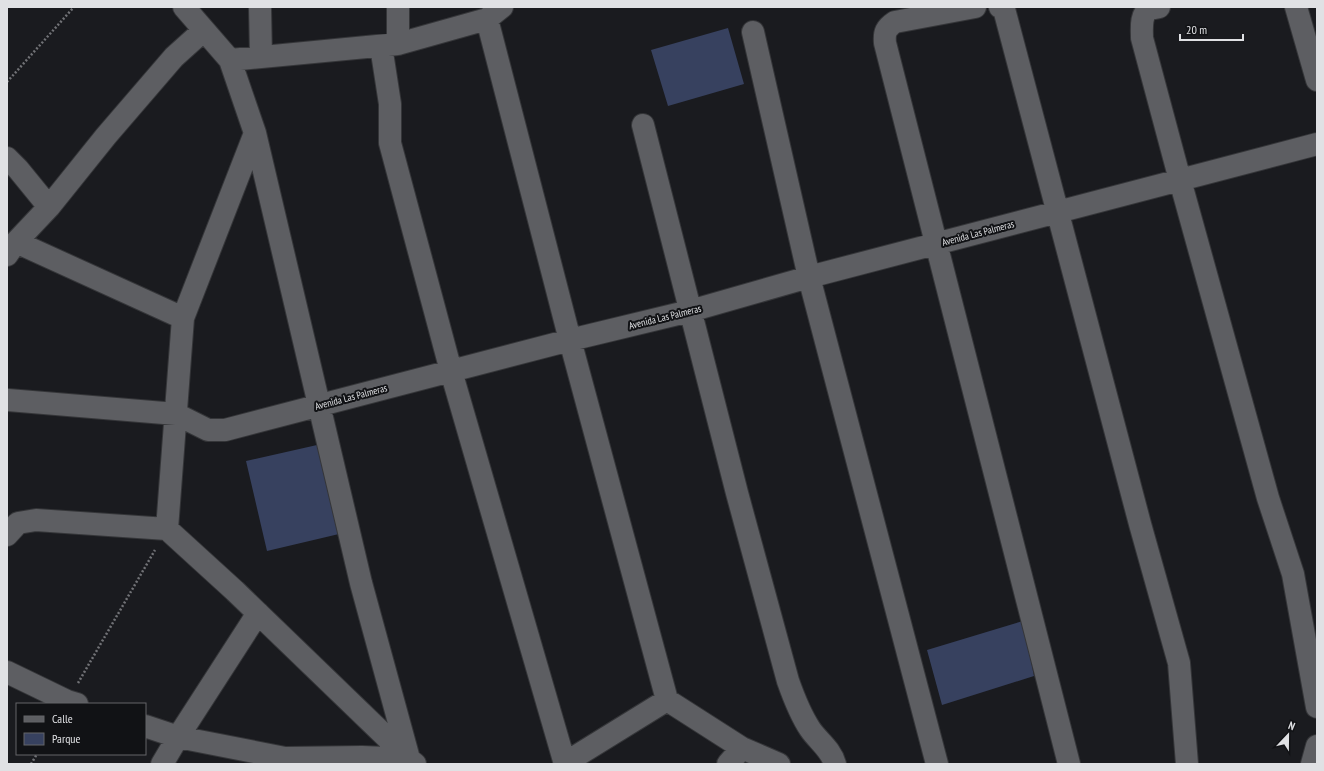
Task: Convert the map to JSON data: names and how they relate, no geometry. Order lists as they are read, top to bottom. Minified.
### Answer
{"streets":{"street":["Avenida Las Palmeras"]},"legend":["Calle","Parque"],"scale_bar":"20 m","north":"top"}
